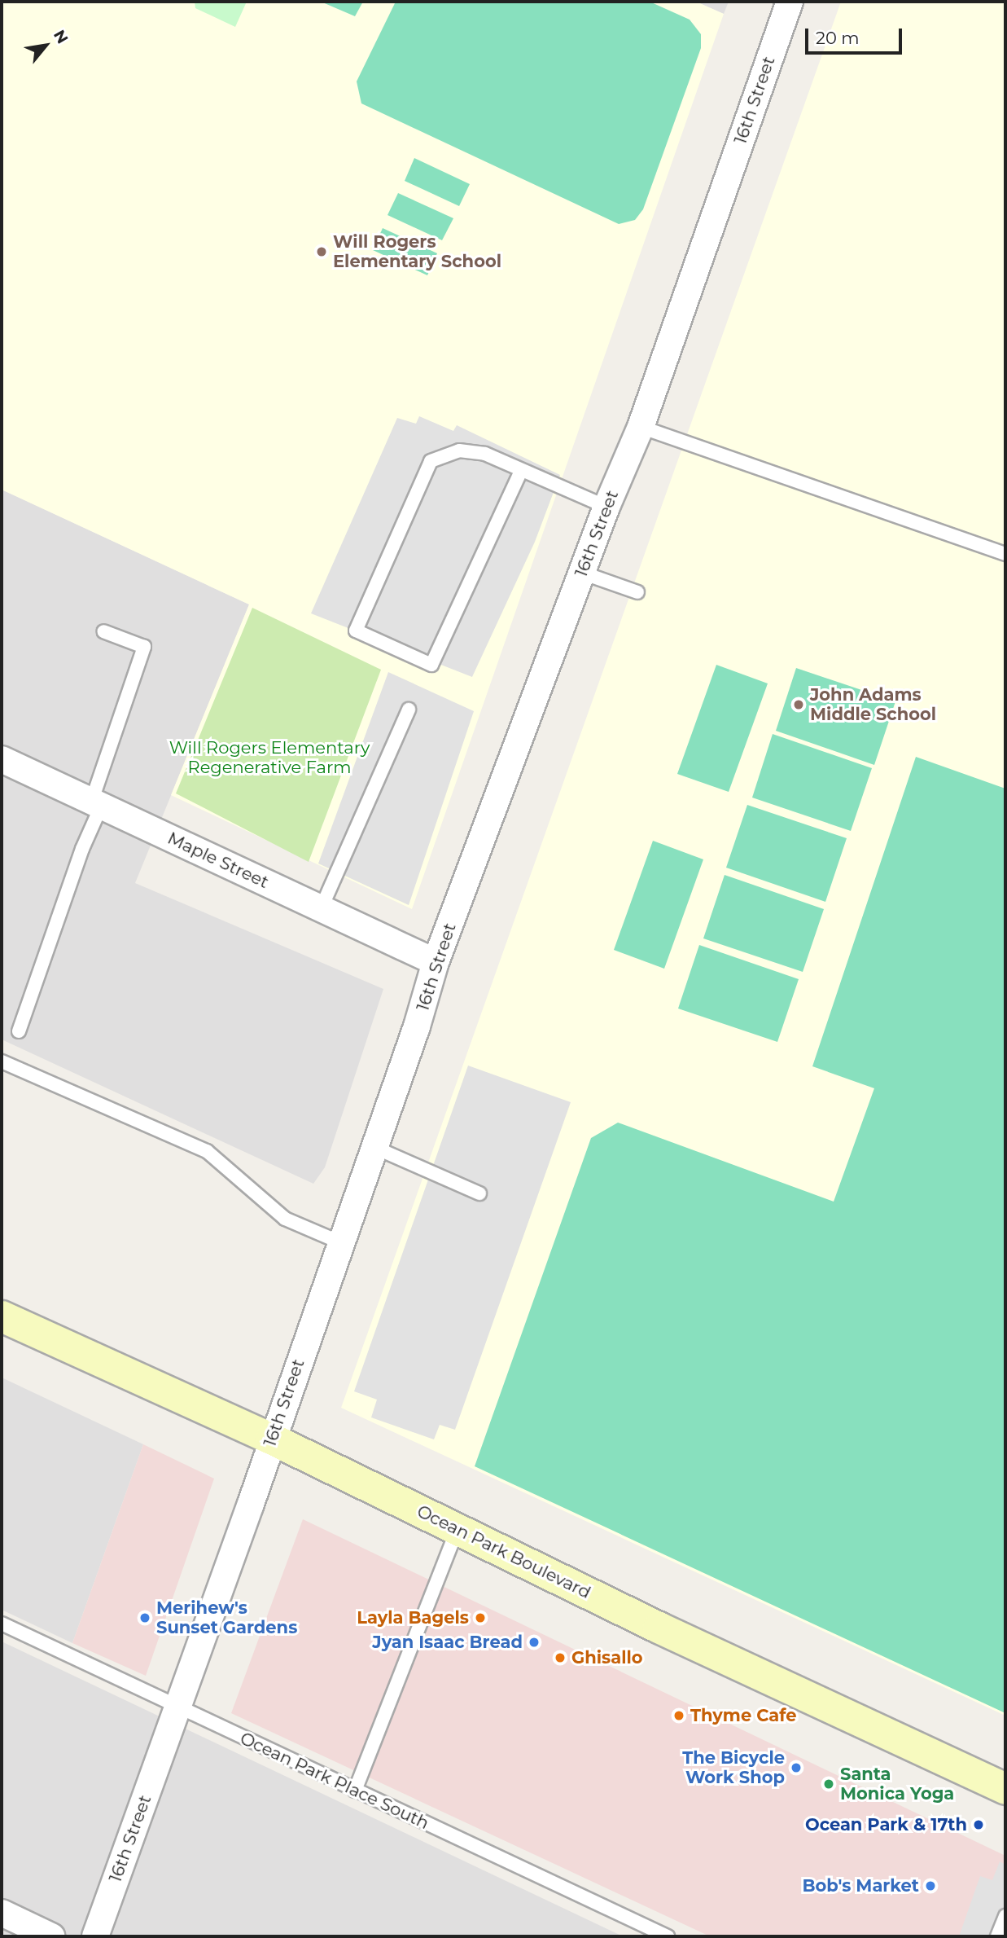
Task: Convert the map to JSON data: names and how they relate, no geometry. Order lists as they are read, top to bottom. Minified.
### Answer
{"streets":{"street":["16th Street","Maple Street","Ocean Park Boulevard"],"lane":["Ocean Park Place South"]},"crossings":[["16th Street","Maple Street"],["16th Street","Ocean Park Boulevard"],["16th Street","Ocean Park Place South"]],"parks":["Will Rogers Elementary Regenerative Farm"],"places":["Will Rogers Elementary School","John Adams Middle School","Merihew's Sunset Gardens","Layla Bagels","Jyan Isaac Bread","Ghisallo","Thyme Cafe","The Bicycle Work Shop","Santa Monica Yoga","Ocean Park & 17th","Bob's Market"],"scale_bar":"20 m","north":"top right"}
